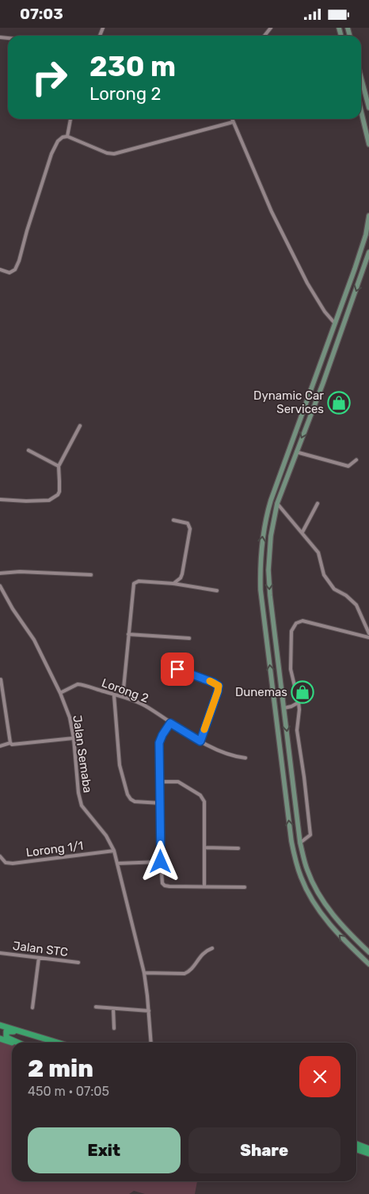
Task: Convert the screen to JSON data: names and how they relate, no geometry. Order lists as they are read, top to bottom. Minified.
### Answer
{"streets":{"street":["Lorong 2","Jalan Semaba","Lorong 1/1","Jalan STC"]},"crossings":[["Lorong 2","Jalan Semaba"],["Jalan Semaba","Lorong 1/1"]],"places":{"shop":["Dynamic Car Services","Dunemas"]},"page":{"status":"07:03","turn":["230 m","Lorong 2"],"heading":["2 min","450 m · 07:05"],"buttons":["Exit","Share"]}}
